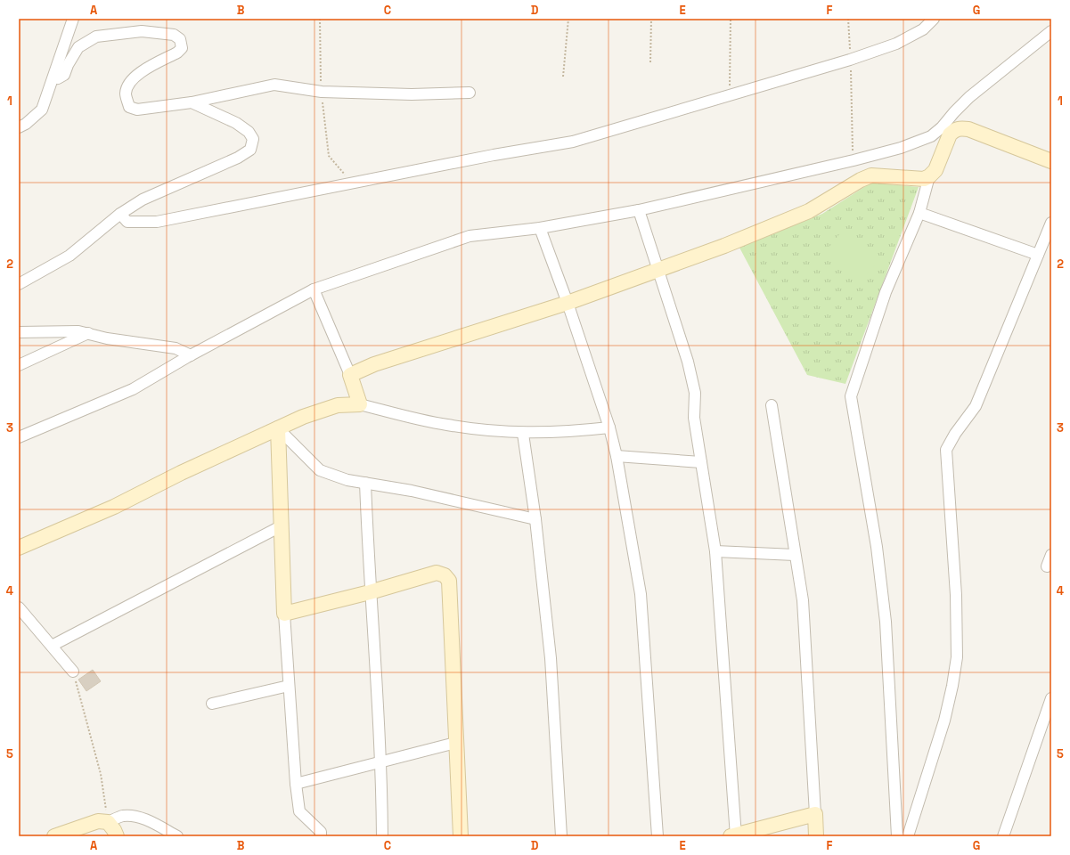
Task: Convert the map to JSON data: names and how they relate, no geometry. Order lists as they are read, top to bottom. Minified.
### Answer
{"grid":{"columns":["A","B","C","D","E","F","G"],"rows":["1","2","3","4","5"]}}
